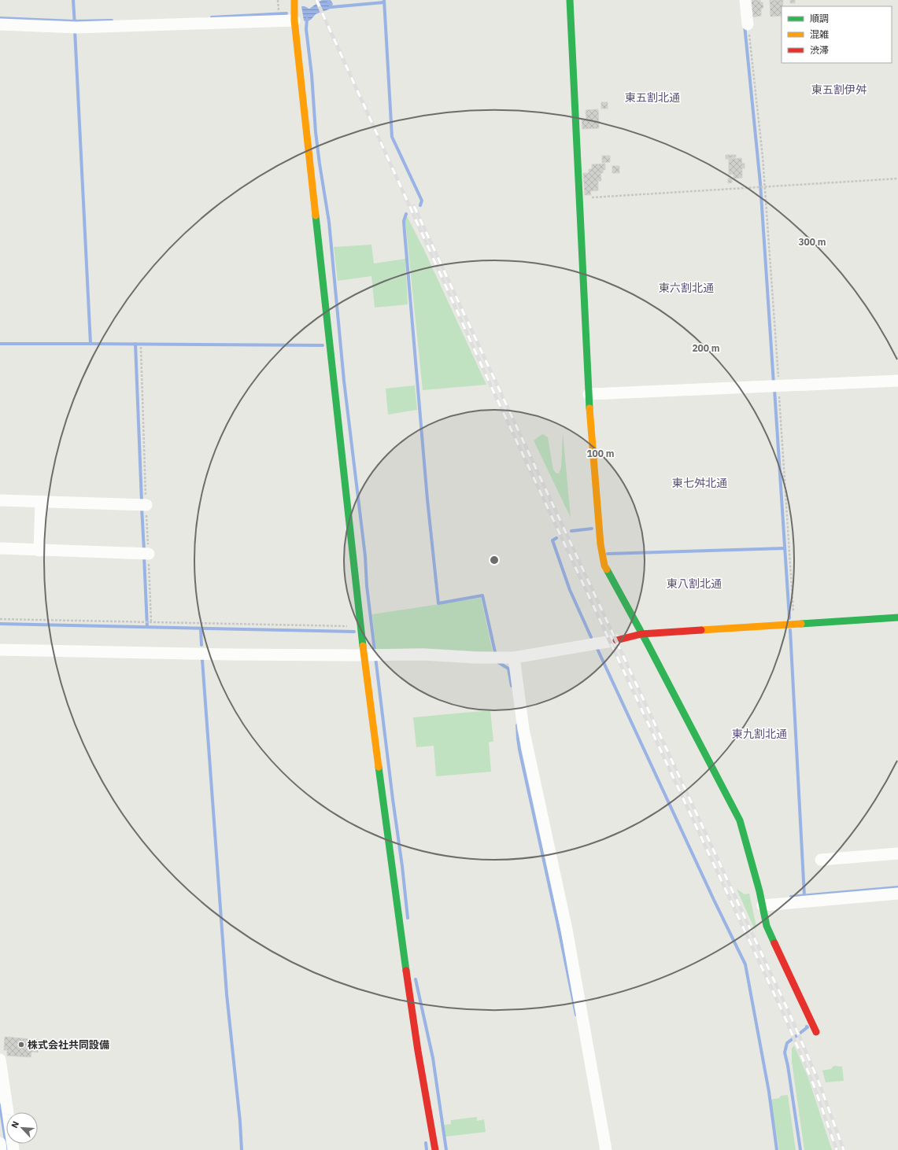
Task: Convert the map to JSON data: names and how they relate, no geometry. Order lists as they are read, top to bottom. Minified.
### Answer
{"districts":["東五割伊舛","東五割北通","東六割北通","東七舛北通","東八割北通","東九割北通"],"places":["株式会社共同設備"],"legend":["順調","混雑","渋滞"],"north":"top left","rings":["300 m","200 m","100 m"]}
